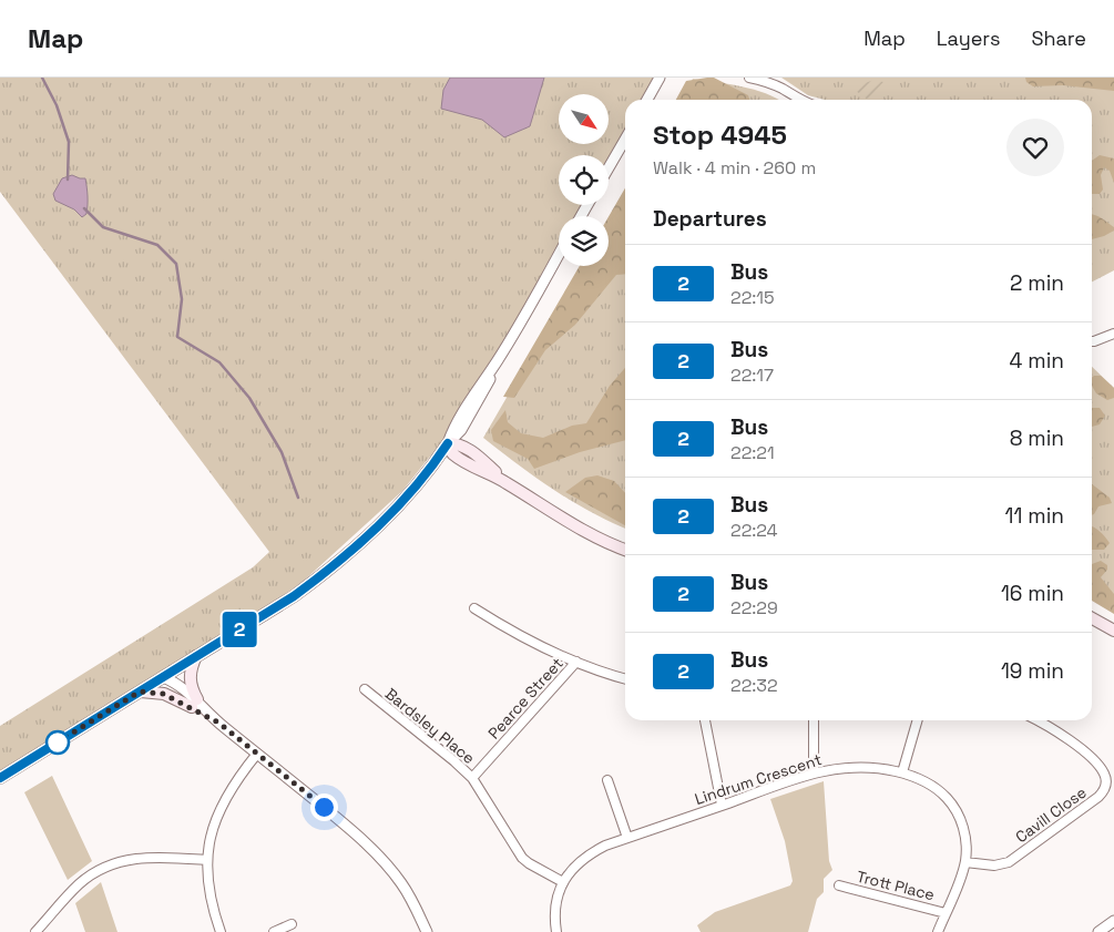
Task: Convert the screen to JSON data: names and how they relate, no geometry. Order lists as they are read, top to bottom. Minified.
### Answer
{"streets":{"street":["Pearce Street","Bardsley Place","Lindrum Crescent","Cavill Close","Trott Place"]},"crossings":[["Pearce Street","Bardsley Place"],["Bardsley Place","Lindrum Crescent"],["Lindrum Crescent","Cavill Close"],["Lindrum Crescent","Trott Place"]],"lines":["bus line 2"],"north":"bottom right","page":{"header":"Map","nav":["Map","Layers","Share"],"on_map":"2","heading":[["Stop 4945","Walk · 4 min · 260 m"],"Departures"],"list":[{"mark":"2","name":"Bus","note":"22:15","value":"2 min"},{"mark":"2","name":"Bus","note":"22:17","value":"4 min"},{"mark":"2","name":"Bus","note":"22:21","value":"8 min"},{"mark":"2","name":"Bus","note":"22:24","value":"11 min"},{"mark":"2","name":"Bus","note":"22:29","value":"16 min"},{"mark":"2","name":"Bus","note":"22:32","value":"19 min"}]}}
